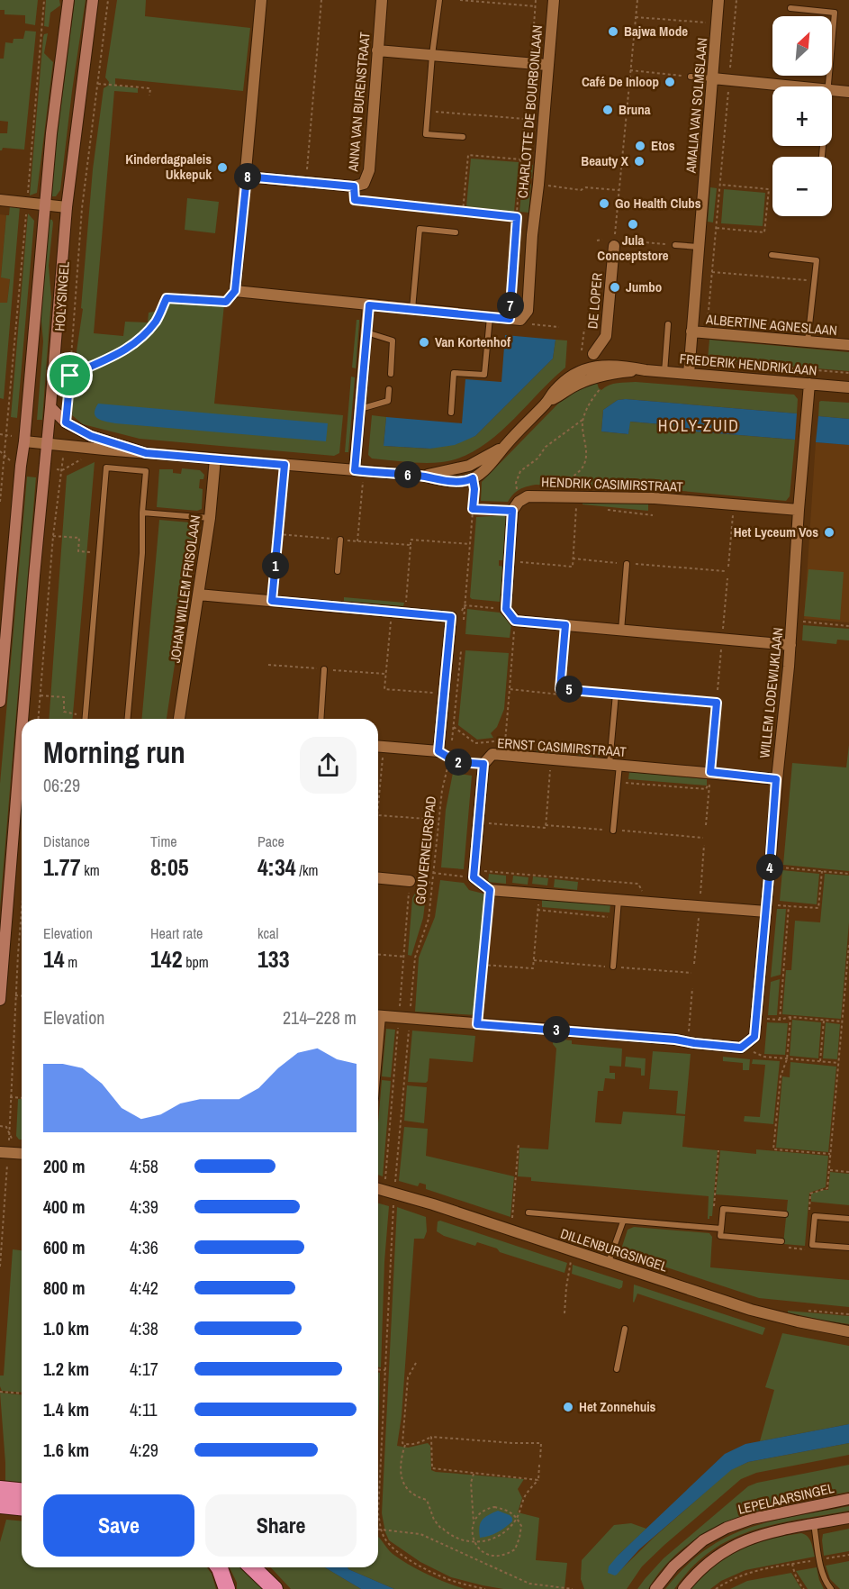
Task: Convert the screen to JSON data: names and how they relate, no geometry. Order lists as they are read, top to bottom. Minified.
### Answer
{"streets":{"street":["ANNA VAN BURENSTRAAT","AMALIA VAN SOLMSLAAN","CHARLOTTE DE BOURBONLAAN","HOLYSINGEL","DE LOPER","ALBERTINE AGNESLAAN","FREDERIK HENDRIKLAAN","HENDRIK CASIMIRSTRAAT","JOHAN WILLEM FRISOLAAN","WILLEM LODEWIJKLAAN","ERNST CASIMIRSTRAAT","DILLENBURGSINGEL","LEPELAARSINGEL"],"path":["GOUVERNEURSPAD"]},"crossings":[["AMALIA VAN SOLMSLAAN","ALBERTINE AGNESLAAN"],["AMALIA VAN SOLMSLAAN","FREDERIK HENDRIKLAAN"],["HOLYSINGEL","FREDERIK HENDRIKLAAN"],["FREDERIK HENDRIKLAAN","JOHAN WILLEM FRISOLAAN"],["FREDERIK HENDRIKLAAN","WILLEM LODEWIJKLAAN"],["HENDRIK CASIMIRSTRAAT","WILLEM LODEWIJKLAAN"],["WILLEM LODEWIJKLAAN","ERNST CASIMIRSTRAAT"],["GOUVERNEURSPAD","DILLENBURGSINGEL"]],"districts":["HOLY-ZUID"],"places":["Bajwa Mode","Café De Inloop","Bruna","Etos","Beauty X","Kinderdagpaleis Ukkepuk","Go Health Clubs","Jula Conceptstore","Jumbo","Van Kortenhof","Het Lyceum Vos","Het Zonnehuis"],"north":"top right","page":{"map_buttons":["+","−"],"pins":["8","7","6","1","5","2","4","3"],"heading":["Morning run","06:29"],"stats":[["Distance","1.77 km"],["Time","8:05"],["Pace","4:34 /km"],["Elevation","14 m"],["Heart rate","142 bpm"],["kcal","133"]],"chart":["Elevation","214–228 m"],"list":[{"name":"200 m","note":"4:58"},{"name":"400 m","note":"4:39"},{"name":"600 m","note":"4:36"},{"name":"800 m","note":"4:42"},{"name":"1.0 km","note":"4:38"},{"name":"1.2 km","note":"4:17"},{"name":"1.4 km","note":"4:11"},{"name":"1.6 km","note":"4:29"}],"buttons":["Save","Share"]}}
